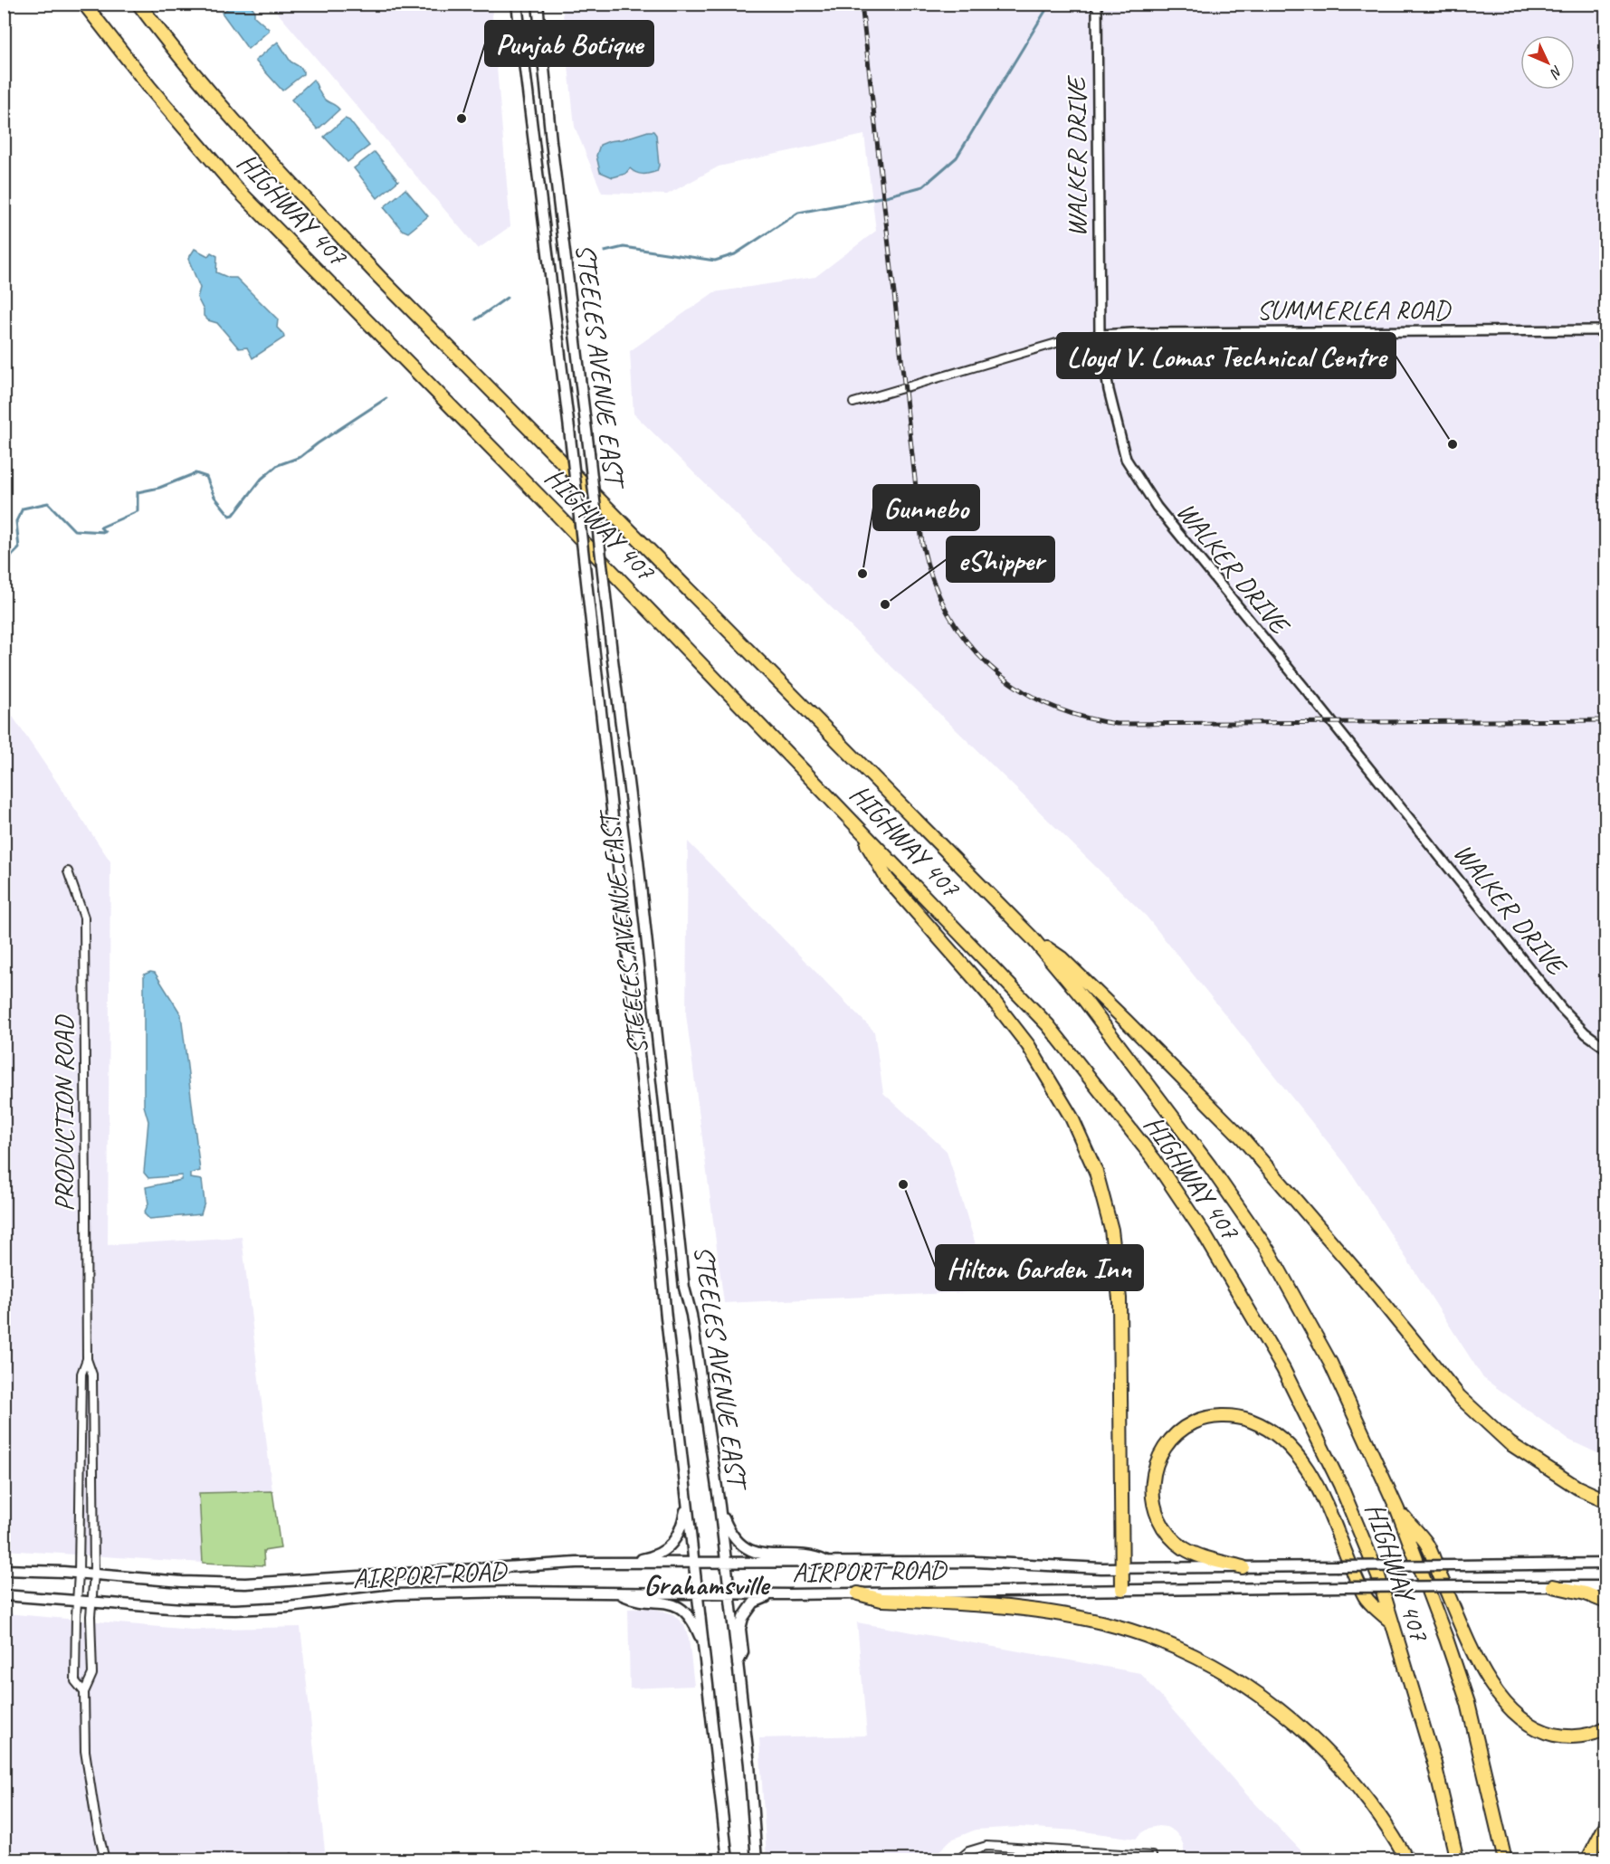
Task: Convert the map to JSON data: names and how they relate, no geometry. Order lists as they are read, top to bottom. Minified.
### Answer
{"streets":{"highway":["HIGHWAY 407"],"main road":["STEELES AVENUE EAST","AIRPORT ROAD"],"street":["WALKER DRIVE","SUMMERLEA ROAD","PRODUCTION ROAD"]},"crossings":[["WALKER DRIVE","SUMMERLEA ROAD"],["STEELES AVENUE EAST","AIRPORT ROAD"],["PRODUCTION ROAD","AIRPORT ROAD"]],"districts":["Grahamsville"],"places":["Punjab Botique","Lloyd V. Lomas Technical Centre","Gunnebo","eShipper","Hilton Garden Inn"],"north":"bottom right"}
